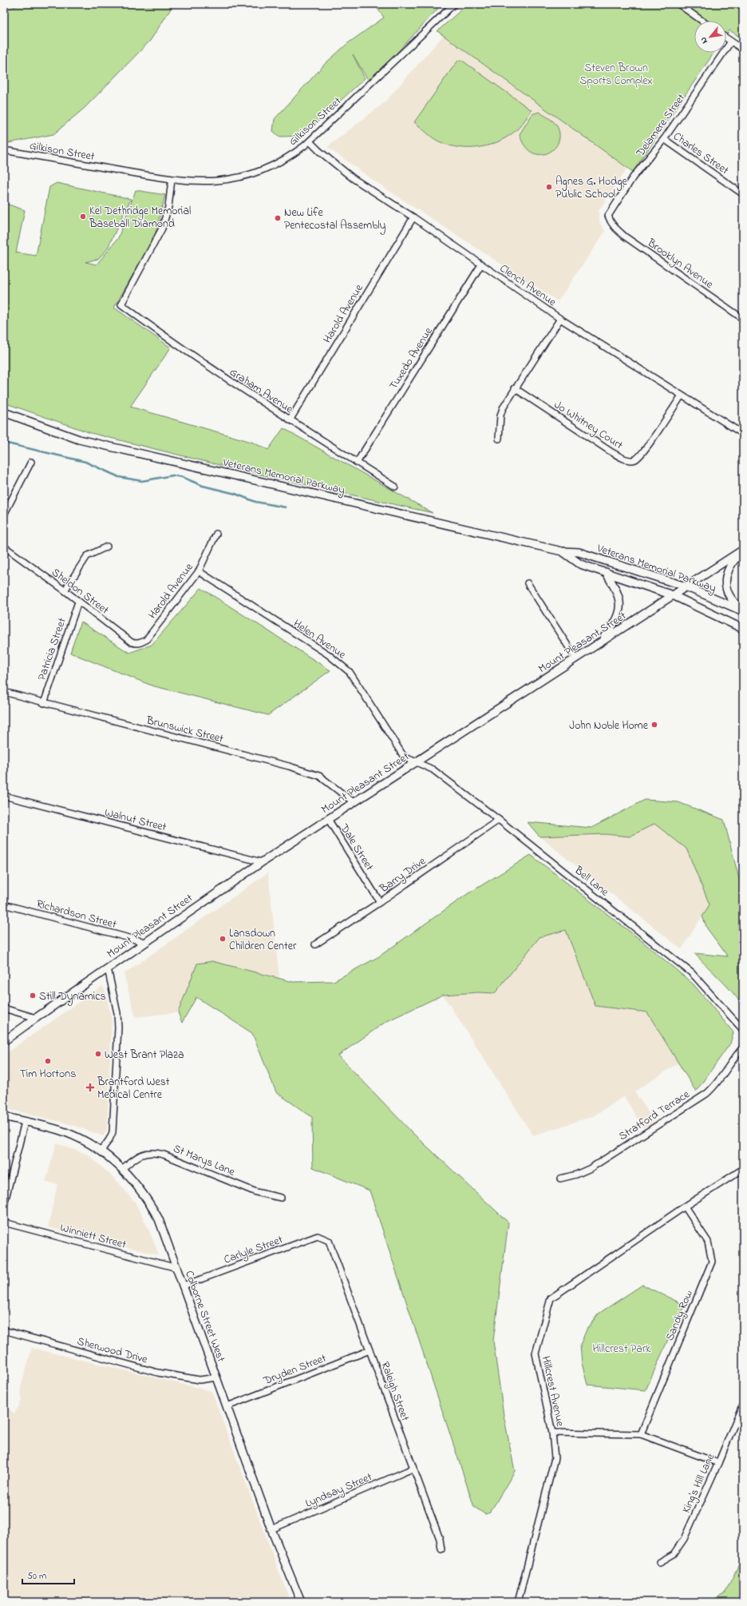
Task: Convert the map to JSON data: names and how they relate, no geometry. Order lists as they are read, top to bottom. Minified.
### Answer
{"streets":{"main road":["Veterans Memorial Parkway","Mount Pleasant Street","Colborne Street West"],"street":["Gilkison Street","Delamere Street","Charles Street","Brooklyn Avenue","Clench Avenue","Harold Avenue","Tuxedo Avenue","Graham Avenue","Jo Whitney Court","Sheldon Street","Helen Avenue","Patricia Street","Brunswick Street","Walnut Street","Dale Street","Barry Drive","Bell Lane","Richardson Street","Stratford Terrace","St Marys Lane","Winniett Street","Carlyle Street","Sandy Row","Sherwood Drive","Dryden Street","Raleigh Street","Hillcrest Avenue","King's Hill Lane","Lyndsay Street"]},"crossings":[["Gilkison Street","Clench Avenue"],["Gilkison Street","Graham Avenue"],["Delamere Street","Charles Street"],["Delamere Street","Brooklyn Avenue"],["Clench Avenue","Harold Avenue"],["Clench Avenue","Tuxedo Avenue"],["Clench Avenue","Jo Whitney Court"],["Harold Avenue","Graham Avenue"],["Harold Avenue","Sheldon Street"],["Harold Avenue","Helen Avenue"],["Tuxedo Avenue","Graham Avenue"],["Veterans Memorial Parkway","Mount Pleasant Street"],["Sheldon Street","Patricia Street"],["Helen Avenue","Mount Pleasant Street"],["Helen Avenue","Bell Lane"],["Mount Pleasant Street","Brunswick Street"],["Mount Pleasant Street","Walnut Street"],["Mount Pleasant Street","Dale Street"],["Mount Pleasant Street","Bell Lane"],["Mount Pleasant Street","Richardson Street"],["Patricia Street","Brunswick Street"],["Dale Street","Barry Drive"],["Barry Drive","Bell Lane"],["St Marys Lane","Colborne Street West"],["Winniett Street","Colborne Street West"],["Carlyle Street","Colborne Street West"],["Carlyle Street","Raleigh Street"],["Sandy Row","Hillcrest Avenue"],["Colborne Street West","Sherwood Drive"],["Colborne Street West","Dryden Street"],["Colborne Street West","Lyndsay Street"],["Dryden Street","Raleigh Street"],["Raleigh Street","Lyndsay Street"]],"parks":["Steven Brown Sports Complex","Hillcrest Park"],"places":{"other":["Agnes G. Hodge Public School","Kel Dethridge Memorial Baseball Diamond","New Life Pentecostal Assembly","John Noble Home","Lansdown Children Center","Still Dynamics","West Brant Plaza","Tim Hortons"],"health":["Brantford West Medical Centre"]},"scale_bar":"50 m","north":"bottom left"}
